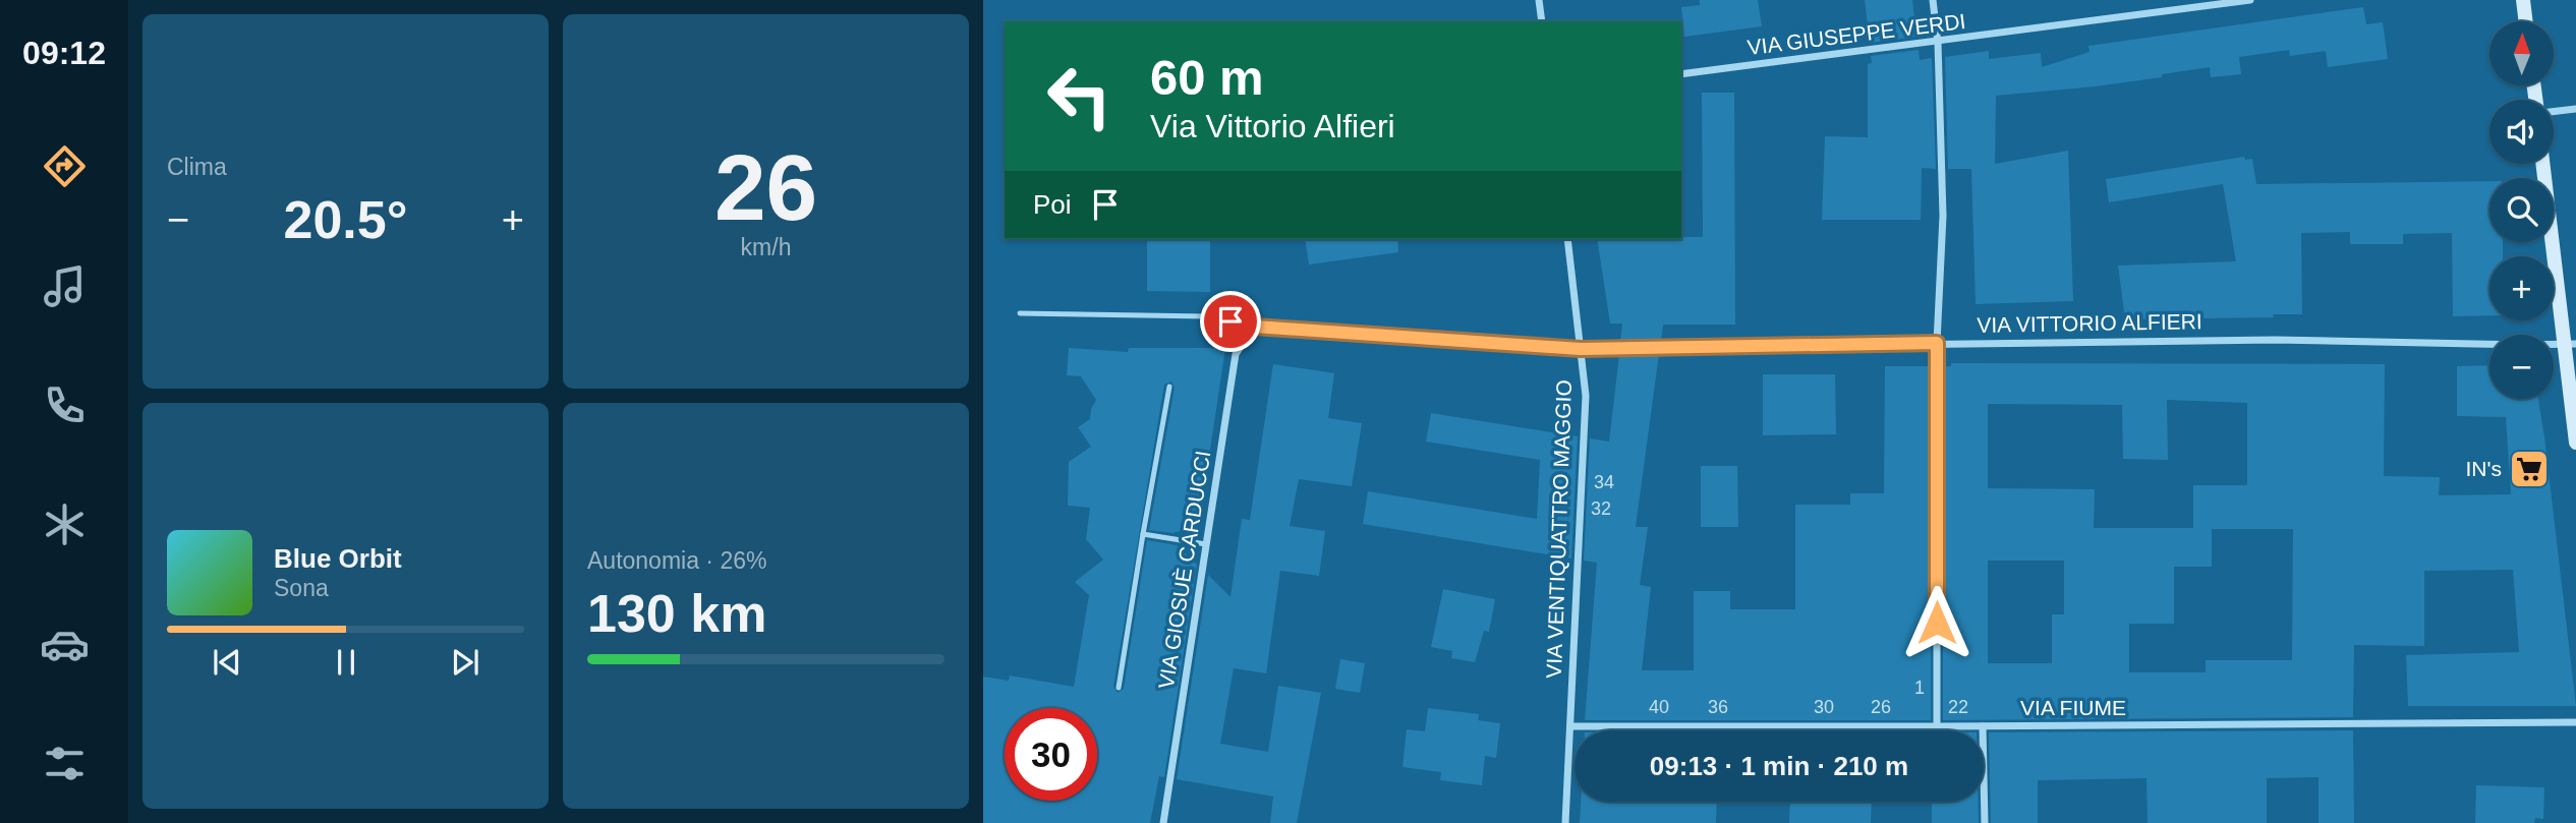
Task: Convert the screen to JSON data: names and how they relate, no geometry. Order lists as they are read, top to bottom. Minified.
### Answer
{"streets":{"street":["VIA GIUSEPPE VERDI","VIA VITTORIO ALFIERI","VIA VENTIQUATTRO MAGGIO","VIA GIOSUÈ CARDUCCI","VIA FIUME"]},"crossings":[["VIA VITTORIO ALFIERI","VIA VENTIQUATTRO MAGGIO"],["VIA VITTORIO ALFIERI","VIA GIOSUÈ CARDUCCI"],["VIA VENTIQUATTRO MAGGIO","VIA FIUME"]],"places":{"supermarket":["IN's"]},"house_numbers":["34","32","1","40","36","30","26","22"],"north":"top","page":{"tabs":"09:12","tile":["Clima",["26","km/h"],["Autonomia · 26%","130 km"]],"map_buttons":["+","−"],"turn":["60 m","Via Vittorio Alfieri"],"then":"Poi","heat":["−","20.5°","+"],"song":["Blue Orbit","Sona"],"limit":"30","trip":"09:13 · 1 min · 210 m"}}
